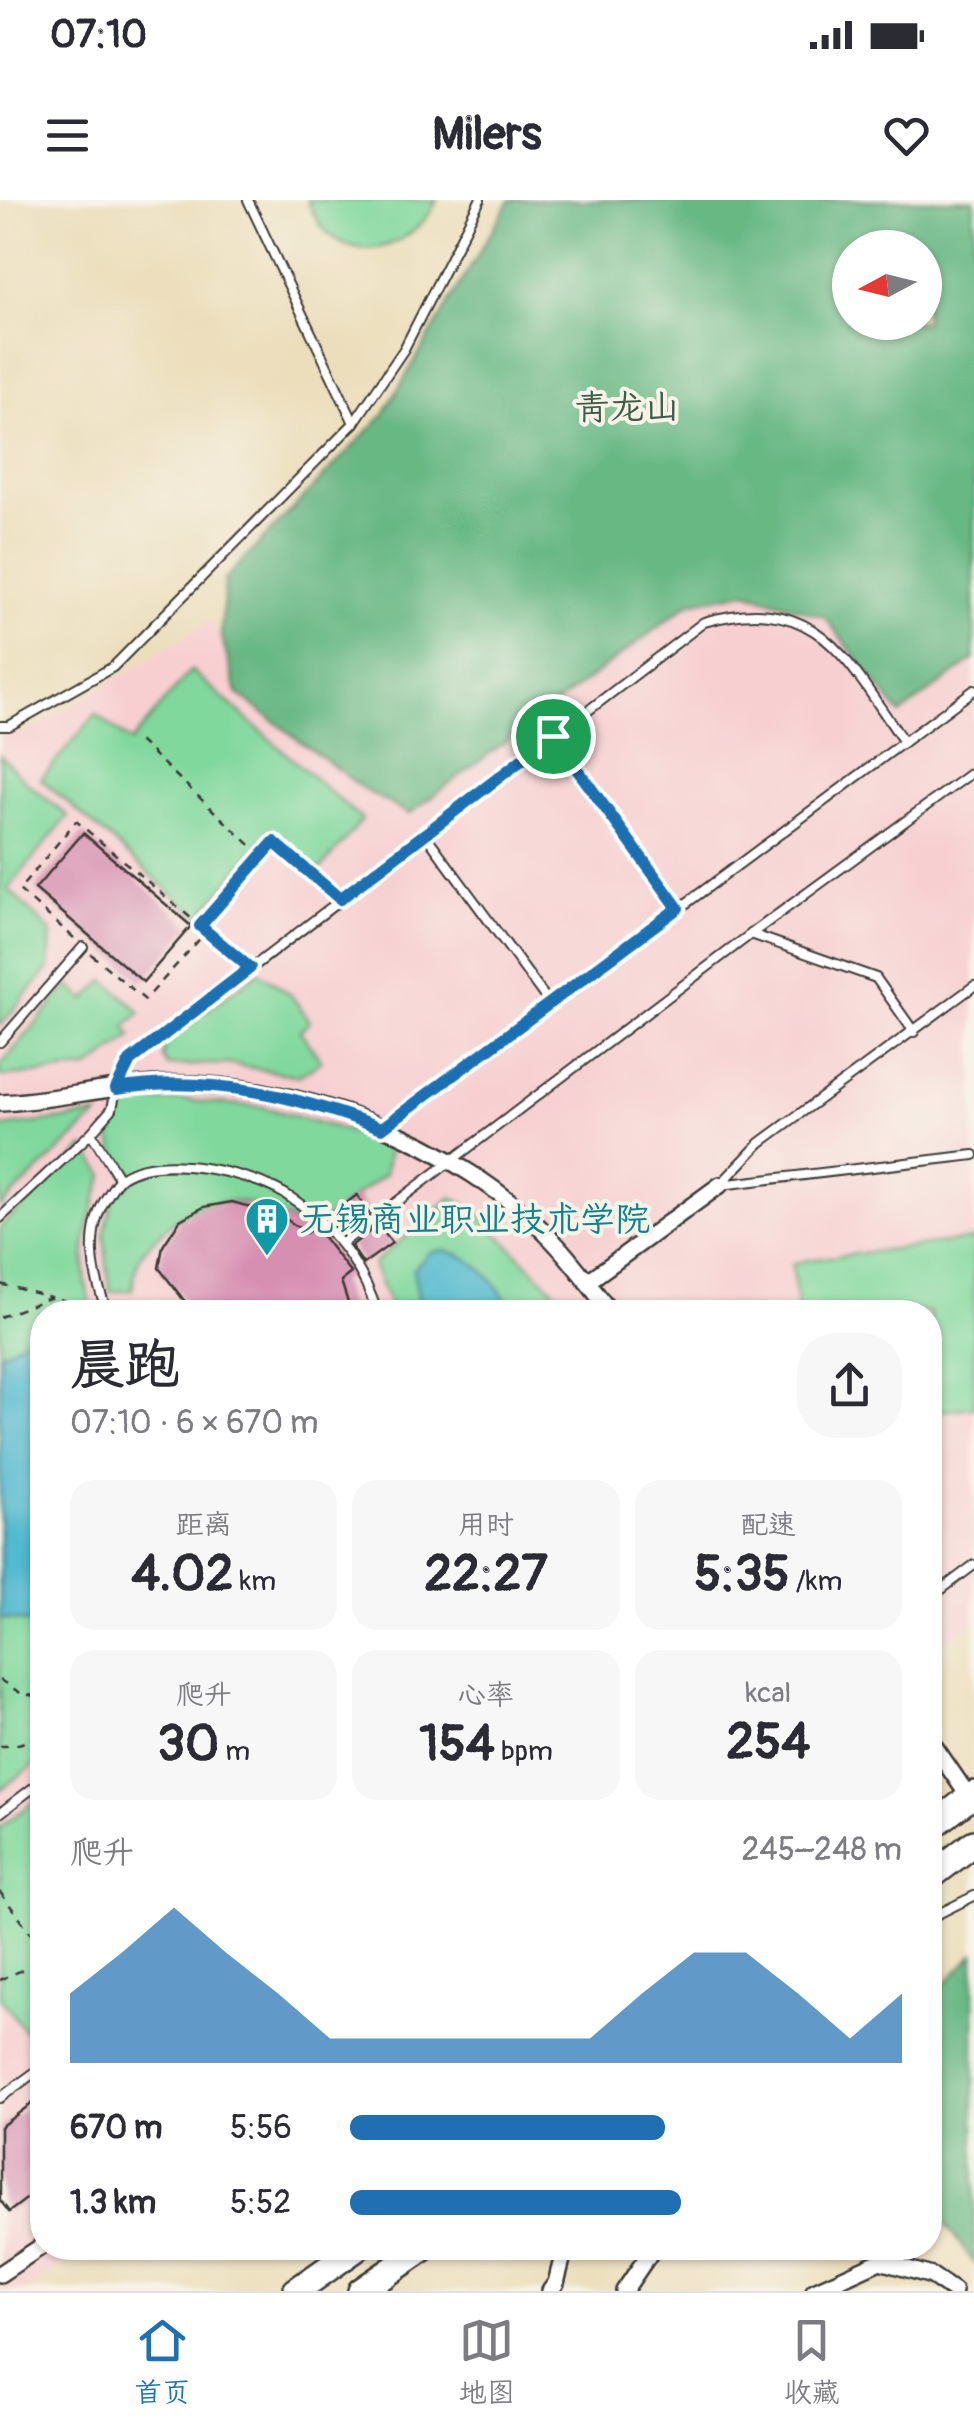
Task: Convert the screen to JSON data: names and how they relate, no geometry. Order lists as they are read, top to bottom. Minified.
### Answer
{"parks":["青龙山"],"places":{"building":["无锡商业职业技术学院"]},"north":"left","page":{"status":"07:10","header":"Milers","heading":["晨跑","07:10 · 6 × 670 m"],"stats":[["距离","4.02 km"],["用时","22:27"],["配速","5:35 /km"],["爬升","30 m"],["心率","154 bpm"],["kcal","254"]],"chart":["爬升","245–248 m"],"list":[{"name":"670 m","note":"5:56"},{"name":"1.3 km","note":"5:52"}],"tabs":["首页","地图","收藏"]}}
